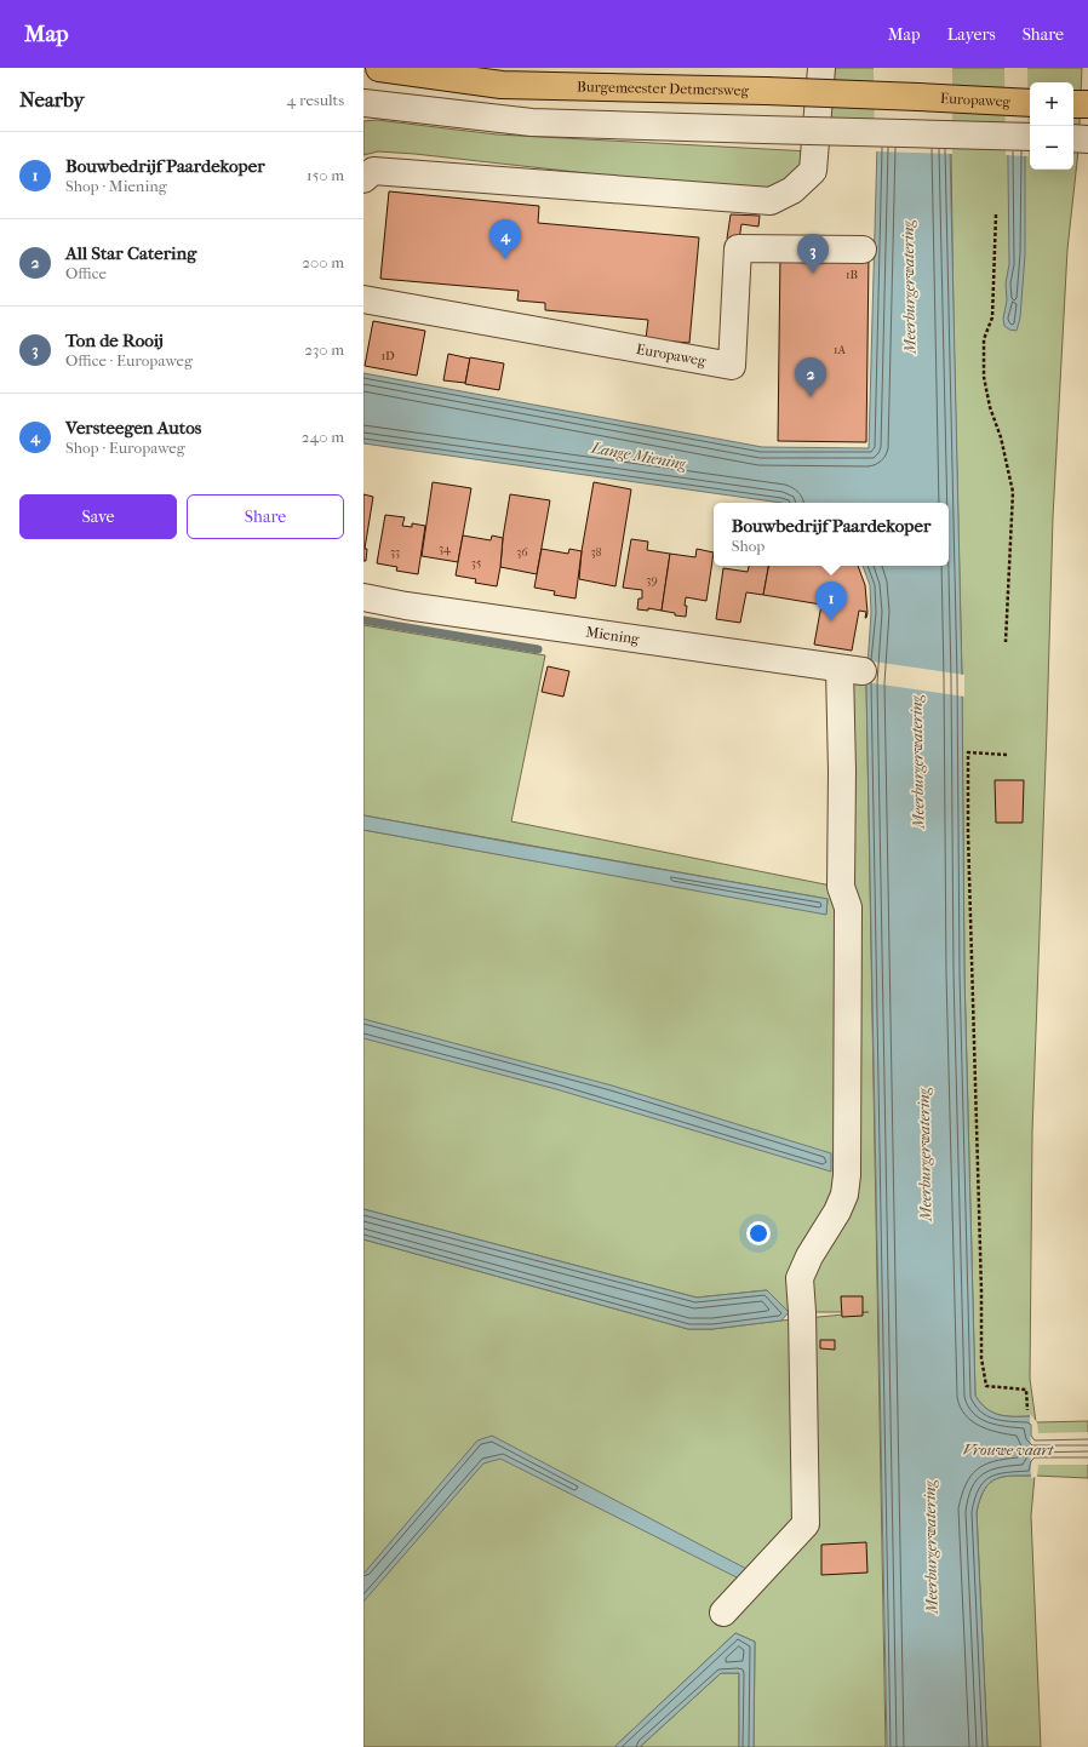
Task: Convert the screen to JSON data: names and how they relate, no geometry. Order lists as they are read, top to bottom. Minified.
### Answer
{"streets":{"main road":["Burgemeester Detmersweg","Europaweg"],"street":["Miening"]},"crossings":[["Burgemeester Detmersweg","Europaweg"]],"water":["Meerburgerwatering","Lange Miening","Vrouwe vaart"],"house_numbers":["1B","1A","1D","34","33","36","38","35","39"],"page":{"header":"Map","nav":["Map","Layers","Share"],"heading":["Nearby","4 results"],"map_buttons":["+","−"],"list":[{"mark":"1","name":"Bouwbedrijf Paardekoper","note":"Shop · Miening","value":"150 m"},{"mark":"2","name":"All Star Catering","note":"Office","value":"200 m"},{"mark":"3","name":"Ton de Rooij","note":"Office · Europaweg","value":"230 m"},{"mark":"4","name":"Versteegen Autos","note":"Shop · Europaweg","value":"240 m"}],"pins":["4","3","2","1"],"buttons":["Save","Share"],"popup":["Bouwbedrijf Paardekoper","Shop"]}}
